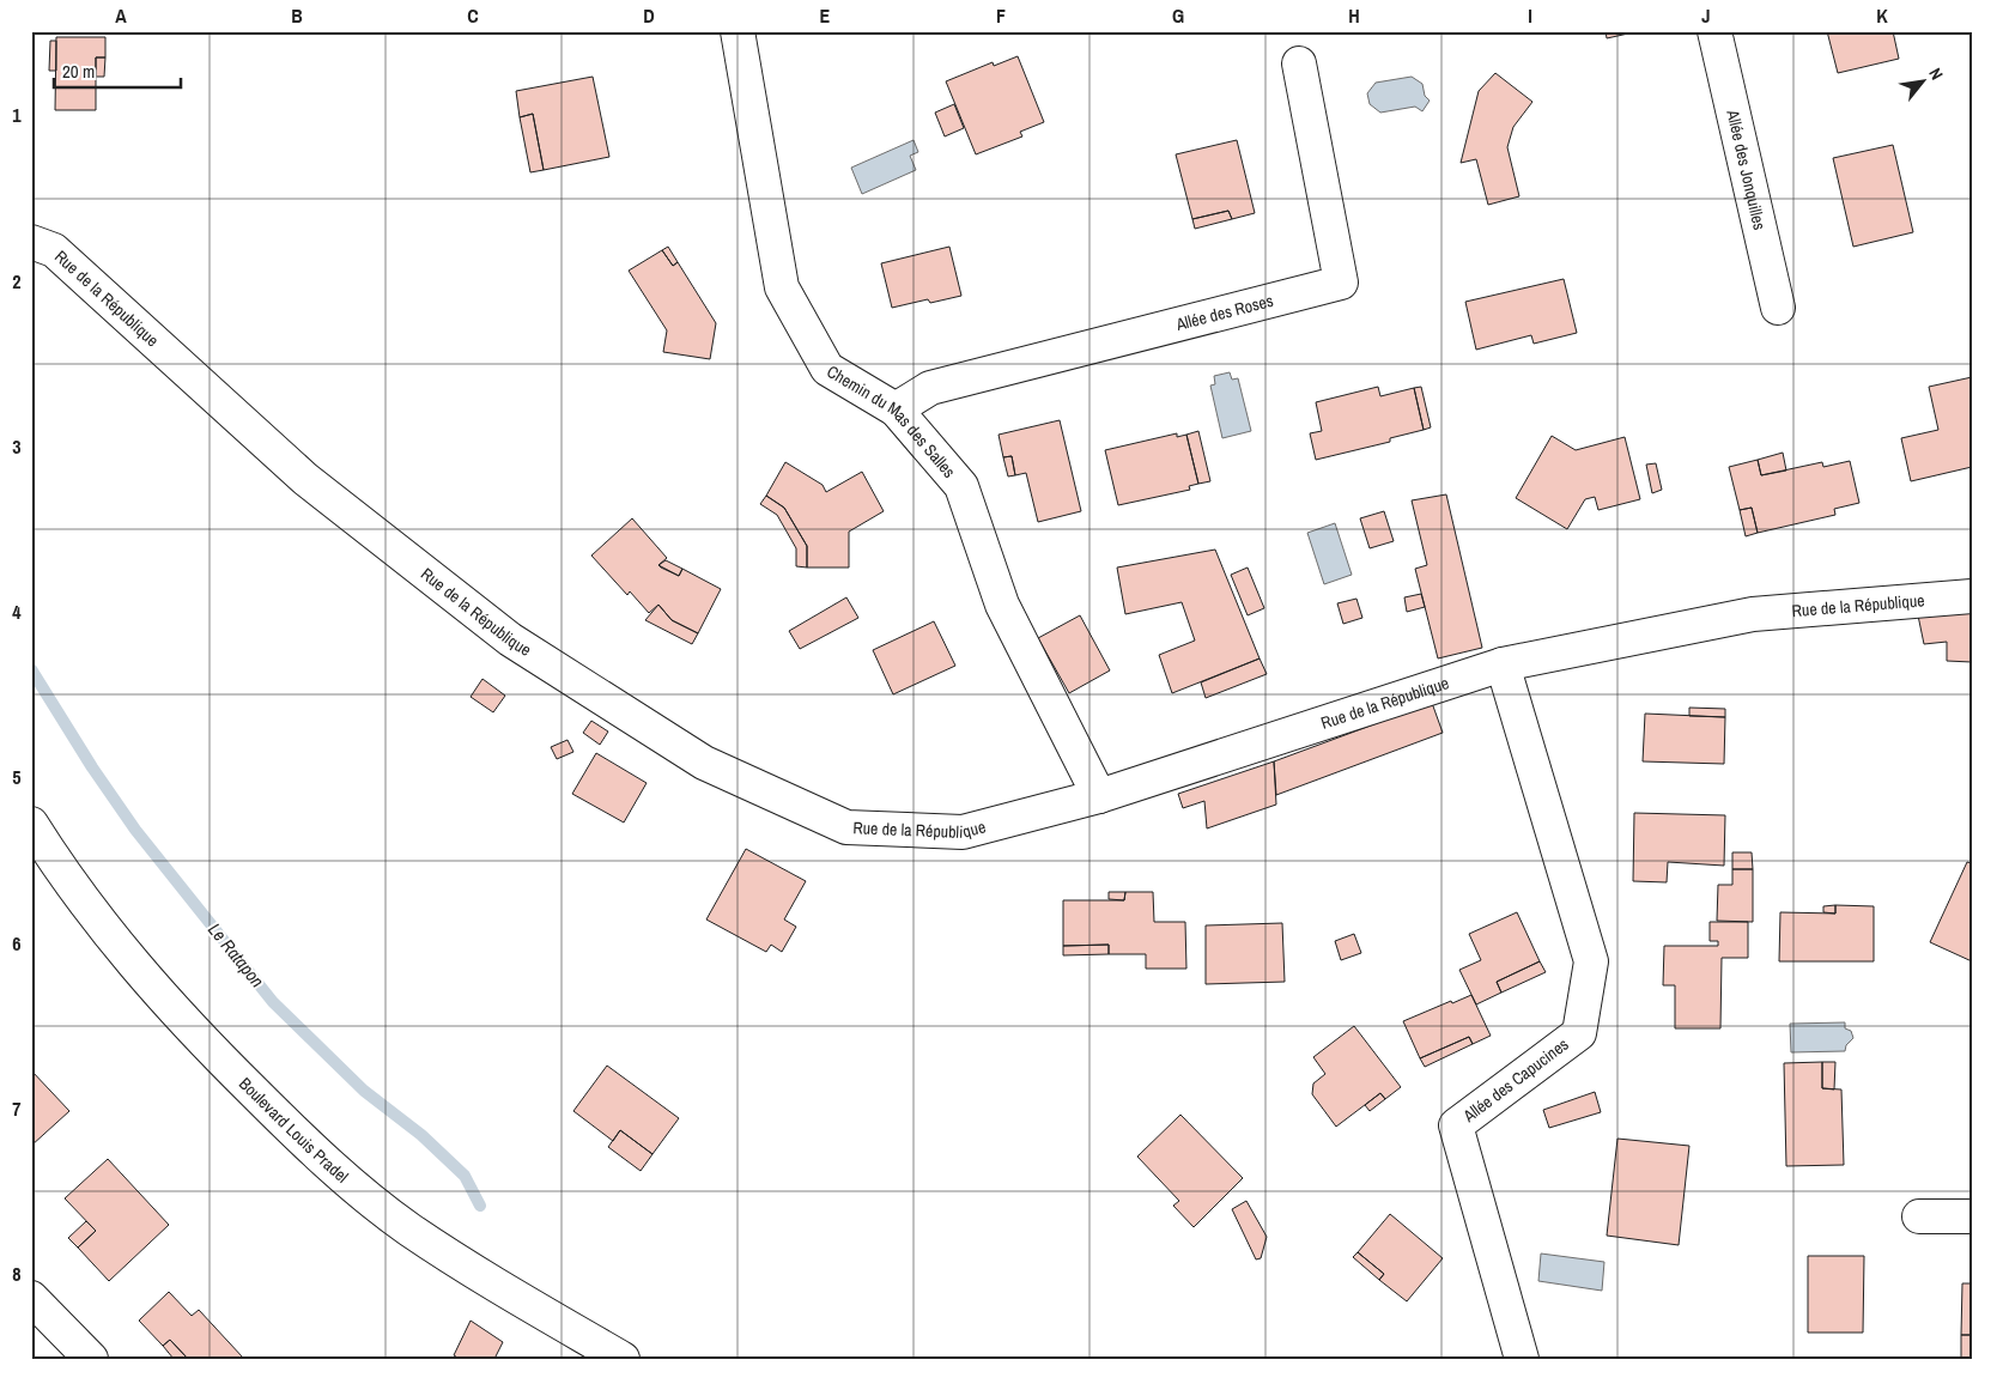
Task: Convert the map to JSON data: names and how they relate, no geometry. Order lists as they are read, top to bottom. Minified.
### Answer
{"streets":{"street":["Allée des Jonquilles","Rue de la République","Allée des Roses","Chemin du Mas des Salles","Allée des Capucines","Boulevard Louis Pradel"]},"crossings":[["Rue de la République","Chemin du Mas des Salles"],["Rue de la République","Allée des Capucines"],["Allée des Roses","Chemin du Mas des Salles"]],"water":["Le Ratapon"],"scale_bar":"20 m","north":"top right","grid":{"columns":["A","B","C","D","E","F","G","H","I","J","K"],"rows":["1","2","3","4","5","6","7","8"]}}
